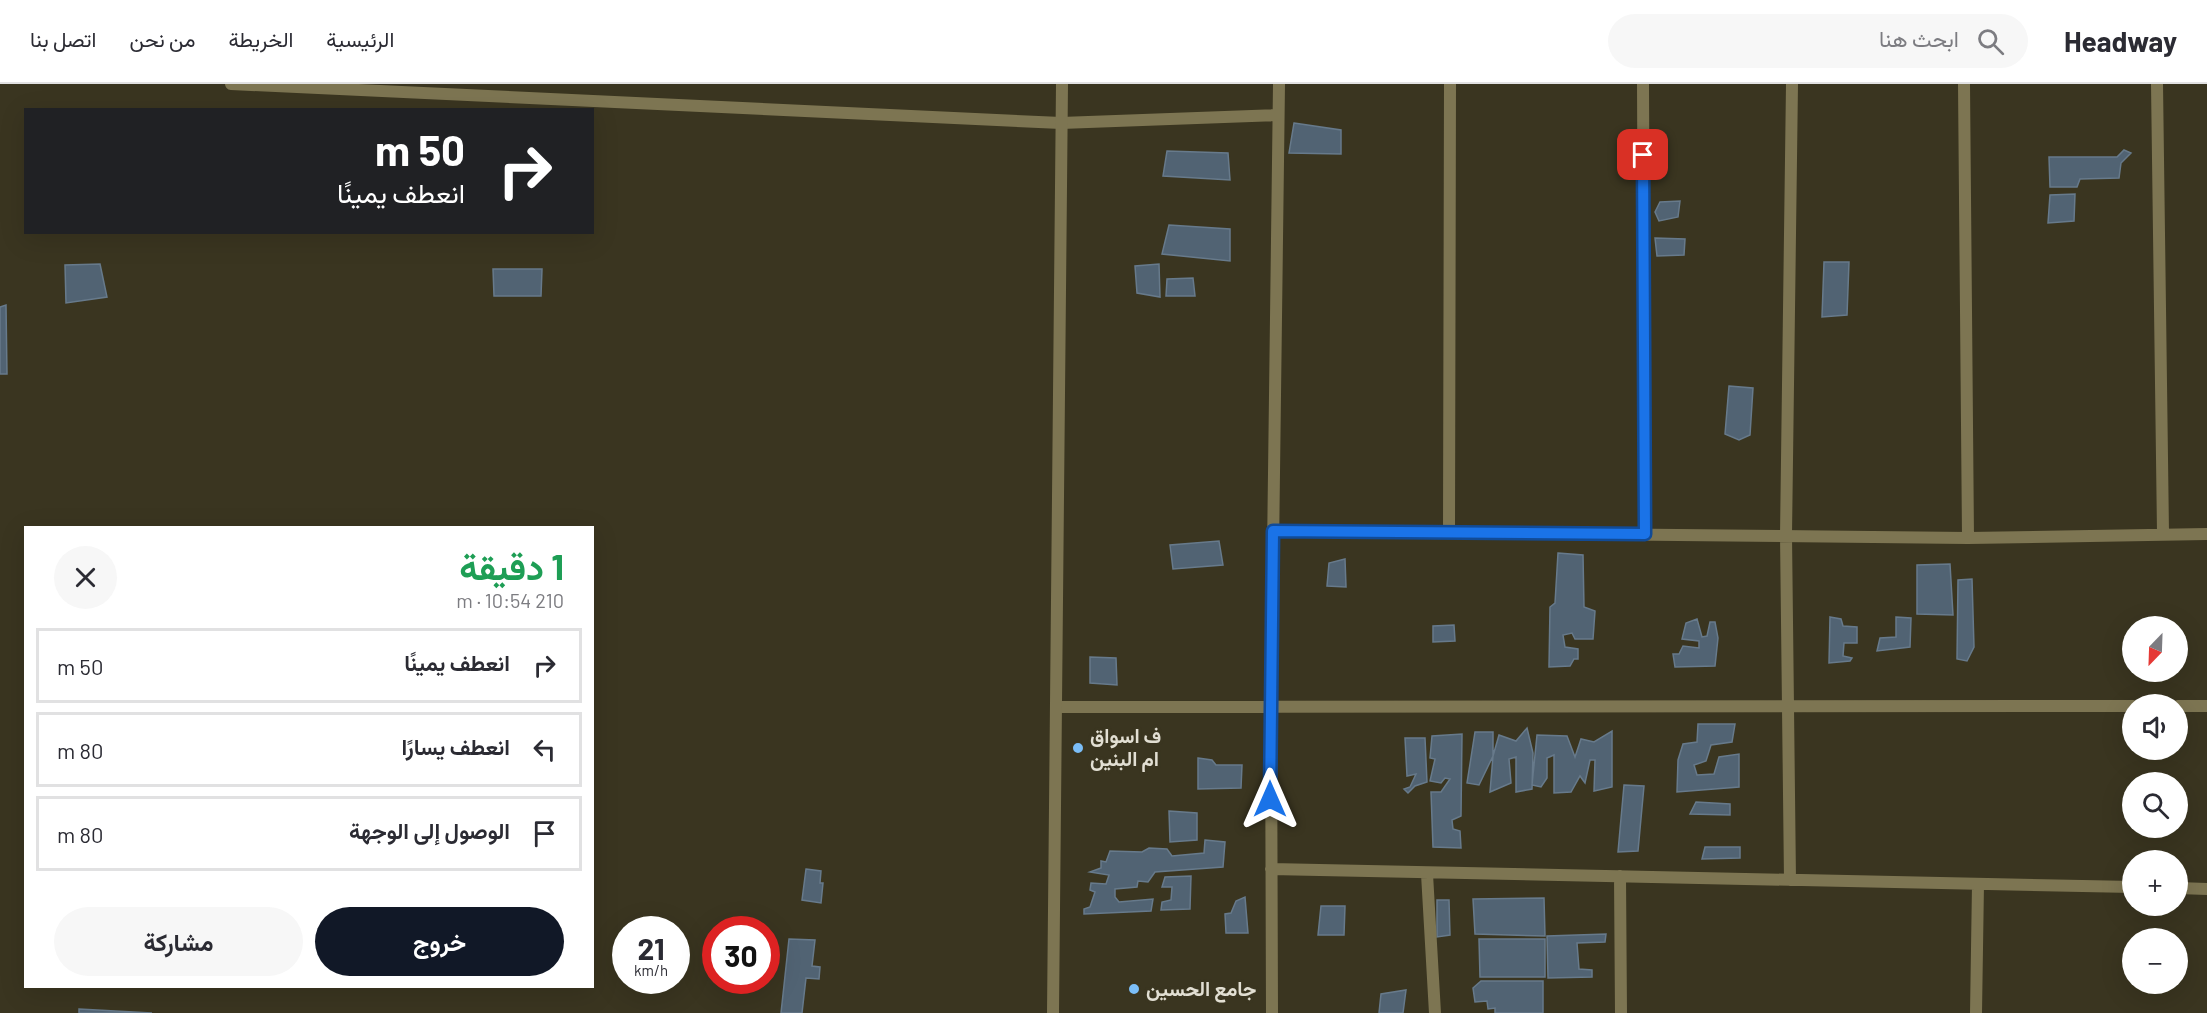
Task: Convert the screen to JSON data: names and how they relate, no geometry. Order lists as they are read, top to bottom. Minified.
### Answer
{"places":["ف اسواق ام البنين","جامع الحسين"],"north":"bottom left","page":{"header":"Headway","search":"ابحث هنا","nav":["الرئيسية","الخريطة","من نحن","اتصل بنا"],"turn":["50 m","انعطف يمينًا"],"heading":["1 دقيقة","210 m · 10:54"],"map_buttons":["+","−"],"list":[{"name":"انعطف يمينًا","value":"50 m"},{"name":"انعطف يسارًا","value":"80 m"},{"name":"الوصول إلى الوجهة","value":"80 m"}],"buttons":["خروج","مشاركة"],"speed":"21 km/h","limit":"30"}}
